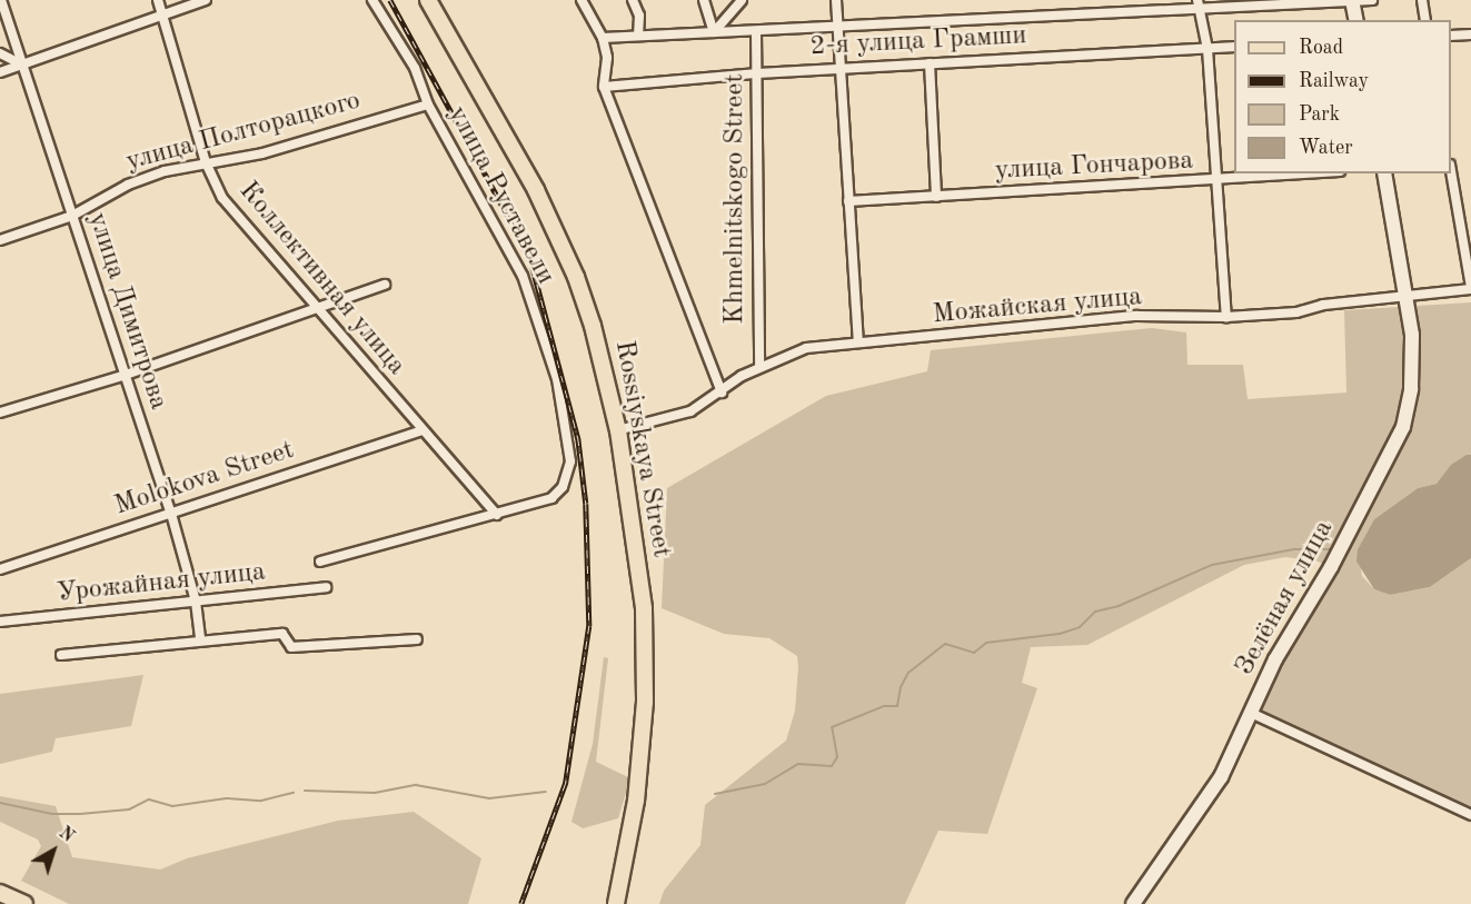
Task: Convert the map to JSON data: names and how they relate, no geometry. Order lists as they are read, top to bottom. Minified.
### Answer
{"streets":{"main road":["Rossiyskaya Street"],"street":["2-я улица Грамши","улица Полторацкого","улица Гончарова","улица Руставели","Khmelnitskogo Street","Коллективная улица","Можайская улица","улица Димитрова","Molokova Street","Урожайная улица","Зелёная улица"]},"crossings":[["2-я улица Грамши","Khmelnitskogo Street"],["улица Полторацкого","улица Руставели"],["улица Полторацкого","Коллективная улица"],["улица Полторацкого","улица Димитрова"],["улица Руставели","Коллективная улица"],["Khmelnitskogo Street","Можайская улица"],["Коллективная улица","Molokova Street"],["Можайская улица","Rossiyskaya Street"],["Можайская улица","Зелёная улица"],["улица Димитрова","Molokova Street"],["улица Димитрова","Урожайная улица"]],"legend":["Road","Railway","Park","Water"],"north":"top right"}
